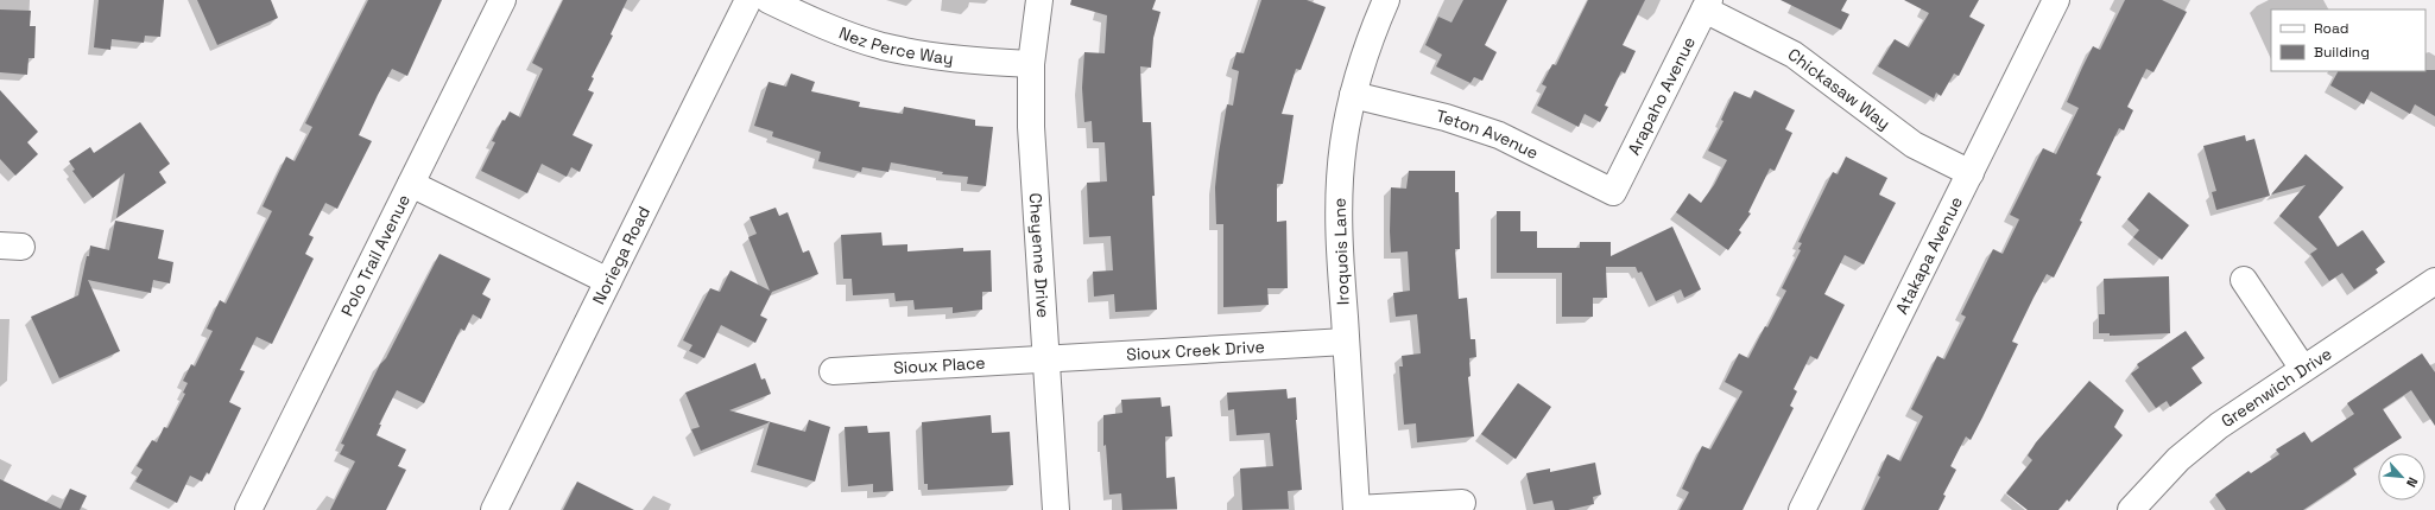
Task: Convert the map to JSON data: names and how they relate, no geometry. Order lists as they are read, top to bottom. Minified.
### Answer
{"streets":{"street":["Nez Perce Way","Chickasaw Way","Arapaho Avenue","Teton Avenue","Iroquois Lane","Polo Trail Avenue","Noriega Road","Cheyenne Drive","Atakapa Avenue","Sioux Creek Drive","Sioux Place","Greenwich Drive"]},"crossings":[["Nez Perce Way","Cheyenne Drive"],["Chickasaw Way","Arapaho Avenue"],["Chickasaw Way","Atakapa Avenue"],["Arapaho Avenue","Teton Avenue"],["Teton Avenue","Iroquois Lane"],["Iroquois Lane","Sioux Creek Drive"],["Cheyenne Drive","Sioux Creek Drive"],["Cheyenne Drive","Sioux Place"],["Sioux Creek Drive","Sioux Place"]],"legend":["Road","Building"],"north":"bottom right"}
